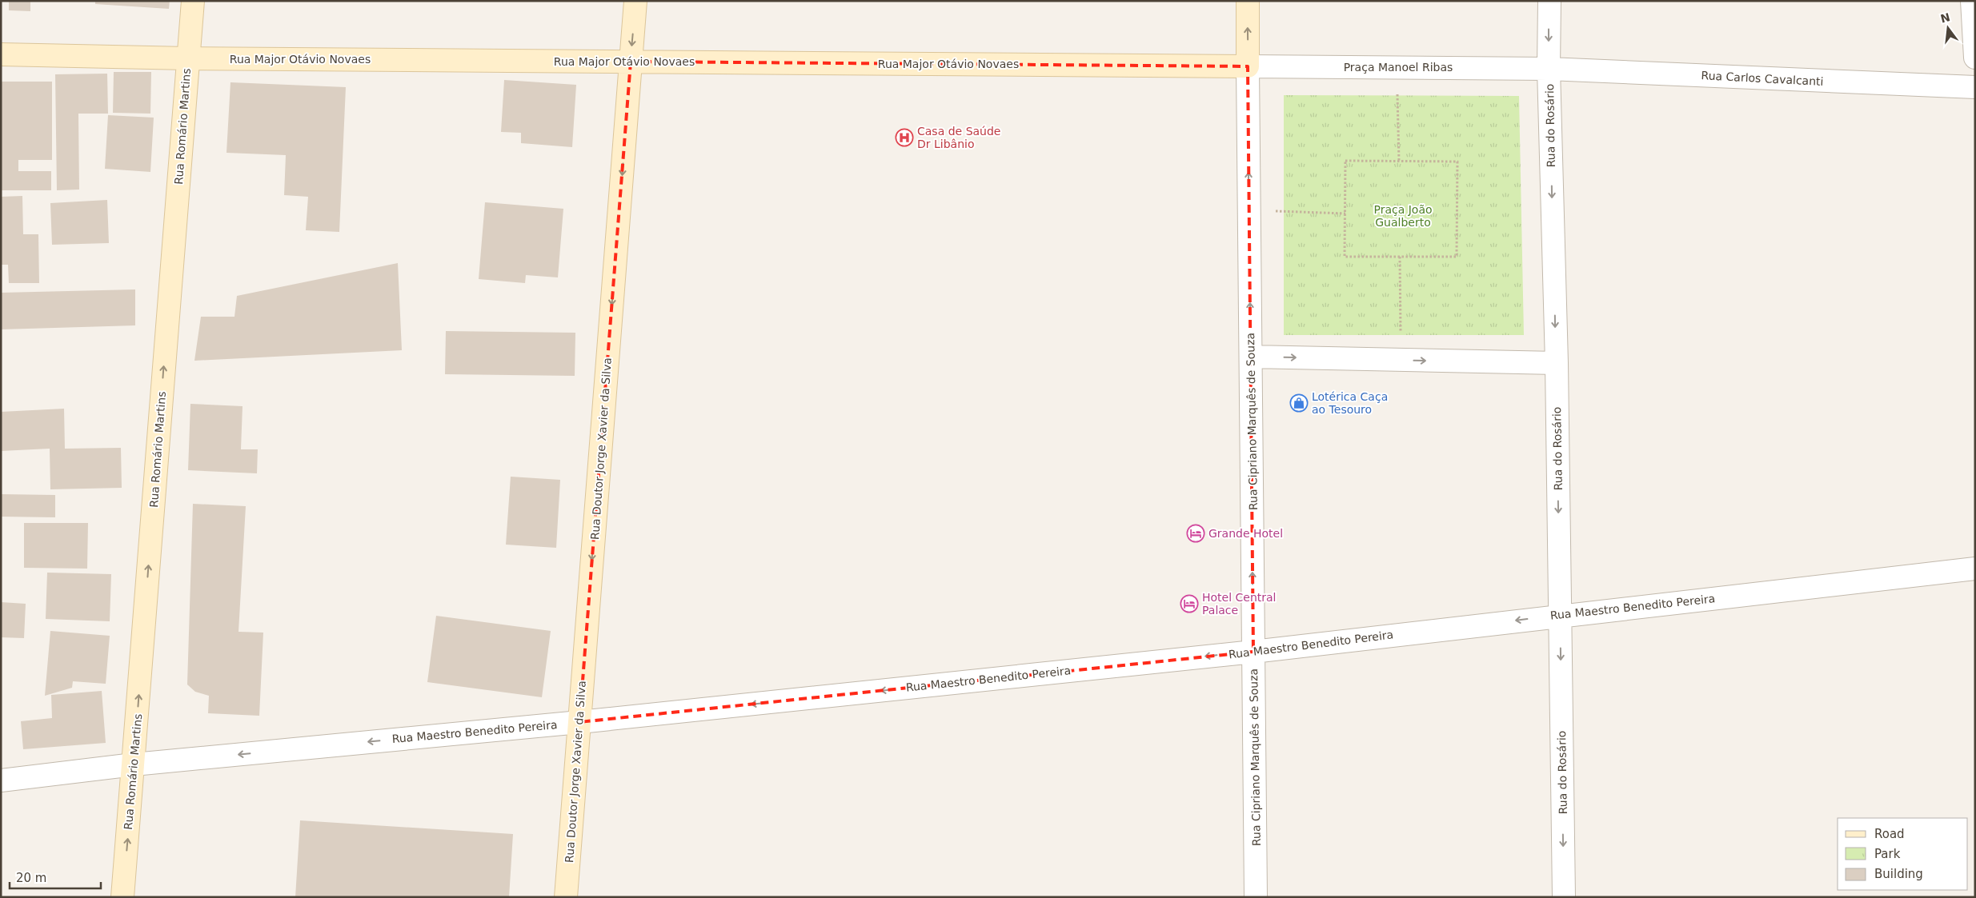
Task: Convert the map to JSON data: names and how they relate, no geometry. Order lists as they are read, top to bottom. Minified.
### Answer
{"streets":{"street":["Rua Major Otávio Novaes","Praça Manoel Ribas","Rua Carlos Cavalcanti","Rua do Rosário","Rua Romário Martins","Rua Cipriano Marquês de Souza","Rua Doutor Jorge Xavier da Silva","Rua Maestro Benedito Pereira"]},"crossings":[["Rua Major Otávio Novaes","Praça Manoel Ribas"],["Rua Major Otávio Novaes","Rua Romário Martins"],["Rua Major Otávio Novaes","Rua Cipriano Marquês de Souza"],["Rua Major Otávio Novaes","Rua Doutor Jorge Xavier da Silva"],["Praça Manoel Ribas","Rua Carlos Cavalcanti"],["Praça Manoel Ribas","Rua do Rosário"],["Praça Manoel Ribas","Rua Cipriano Marquês de Souza"],["Rua Carlos Cavalcanti","Rua do Rosário"],["Rua do Rosário","Rua Maestro Benedito Pereira"],["Rua Romário Martins","Rua Maestro Benedito Pereira"],["Rua Cipriano Marquês de Souza","Rua Maestro Benedito Pereira"],["Rua Doutor Jorge Xavier da Silva","Rua Maestro Benedito Pereira"]],"one_way":["Rua do Rosário","Rua Romário Martins","Rua Cipriano Marquês de Souza","Rua Doutor Jorge Xavier da Silva","Rua Maestro Benedito Pereira"],"parks":["Praça João Gualberto"],"places":{"hospital":["Casa de Saúde Dr Libânio"],"shop":["Lotérica Caça ao Tesouro"],"hotel":["Grande Hotel","Hotel Central Palace"]},"legend":["Road","Park","Building"],"scale_bar":"20 m","north":"top"}
